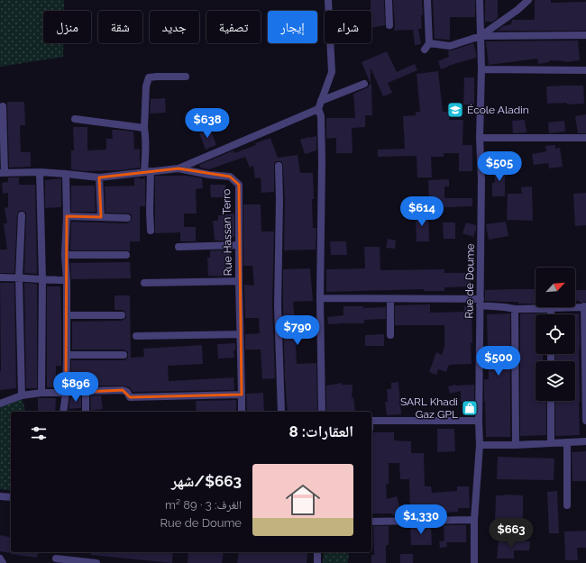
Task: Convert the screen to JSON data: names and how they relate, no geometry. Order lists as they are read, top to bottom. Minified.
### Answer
{"streets":{"street":["Rue Hassan Terro","Rue de Doume"]},"places":{"school or university":["École Aladin"],"shop":["SARL Khadi Gaz GPL"]},"north":"top right","page":{"chip":["شراء","إيجار","تصفية","جديد","شقة","منزل"],"price":["$638","$505","$614","$790","$500","$896","$1,330","$663"],"heading":"العقارات: 8","list":[{"name":"$663/شهر","note":"الغرف: 3 · 89 m² · Rue de Doume"}]}}
